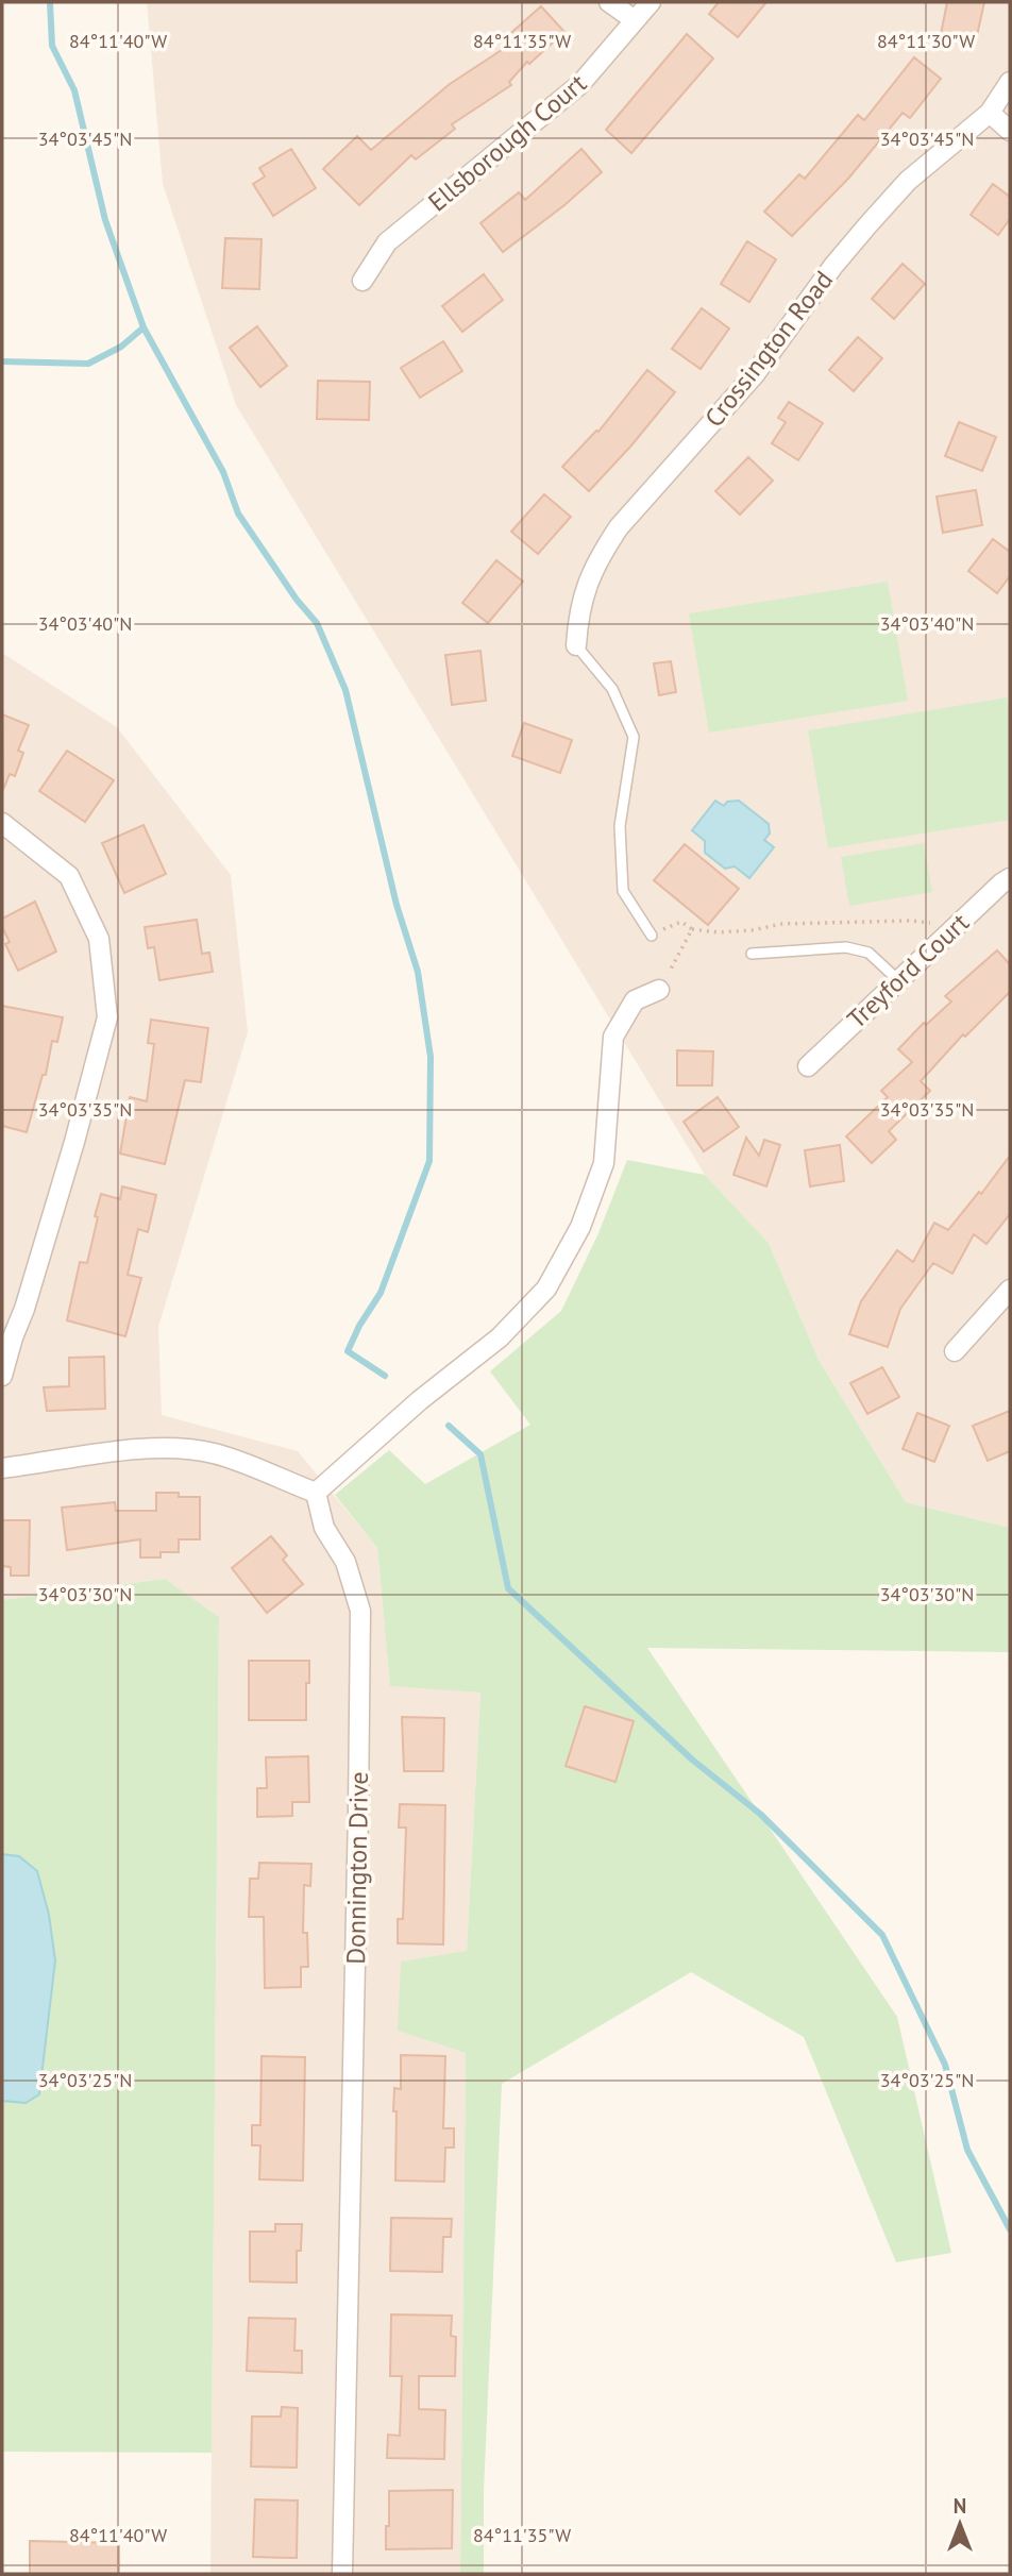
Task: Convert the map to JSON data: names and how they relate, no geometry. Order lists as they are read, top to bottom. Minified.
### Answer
{"streets":{"street":["Ellsborough Court","Crossington Road","Treyford Court","Donnington Drive"]},"north":"top","coordinates":["84°11'40\"W","84°11'35\"W","84°11'30\"W","34°03'45\"N","34°03'40\"N","34°03'35\"N","34°03'30\"N","34°03'25\"N"]}
